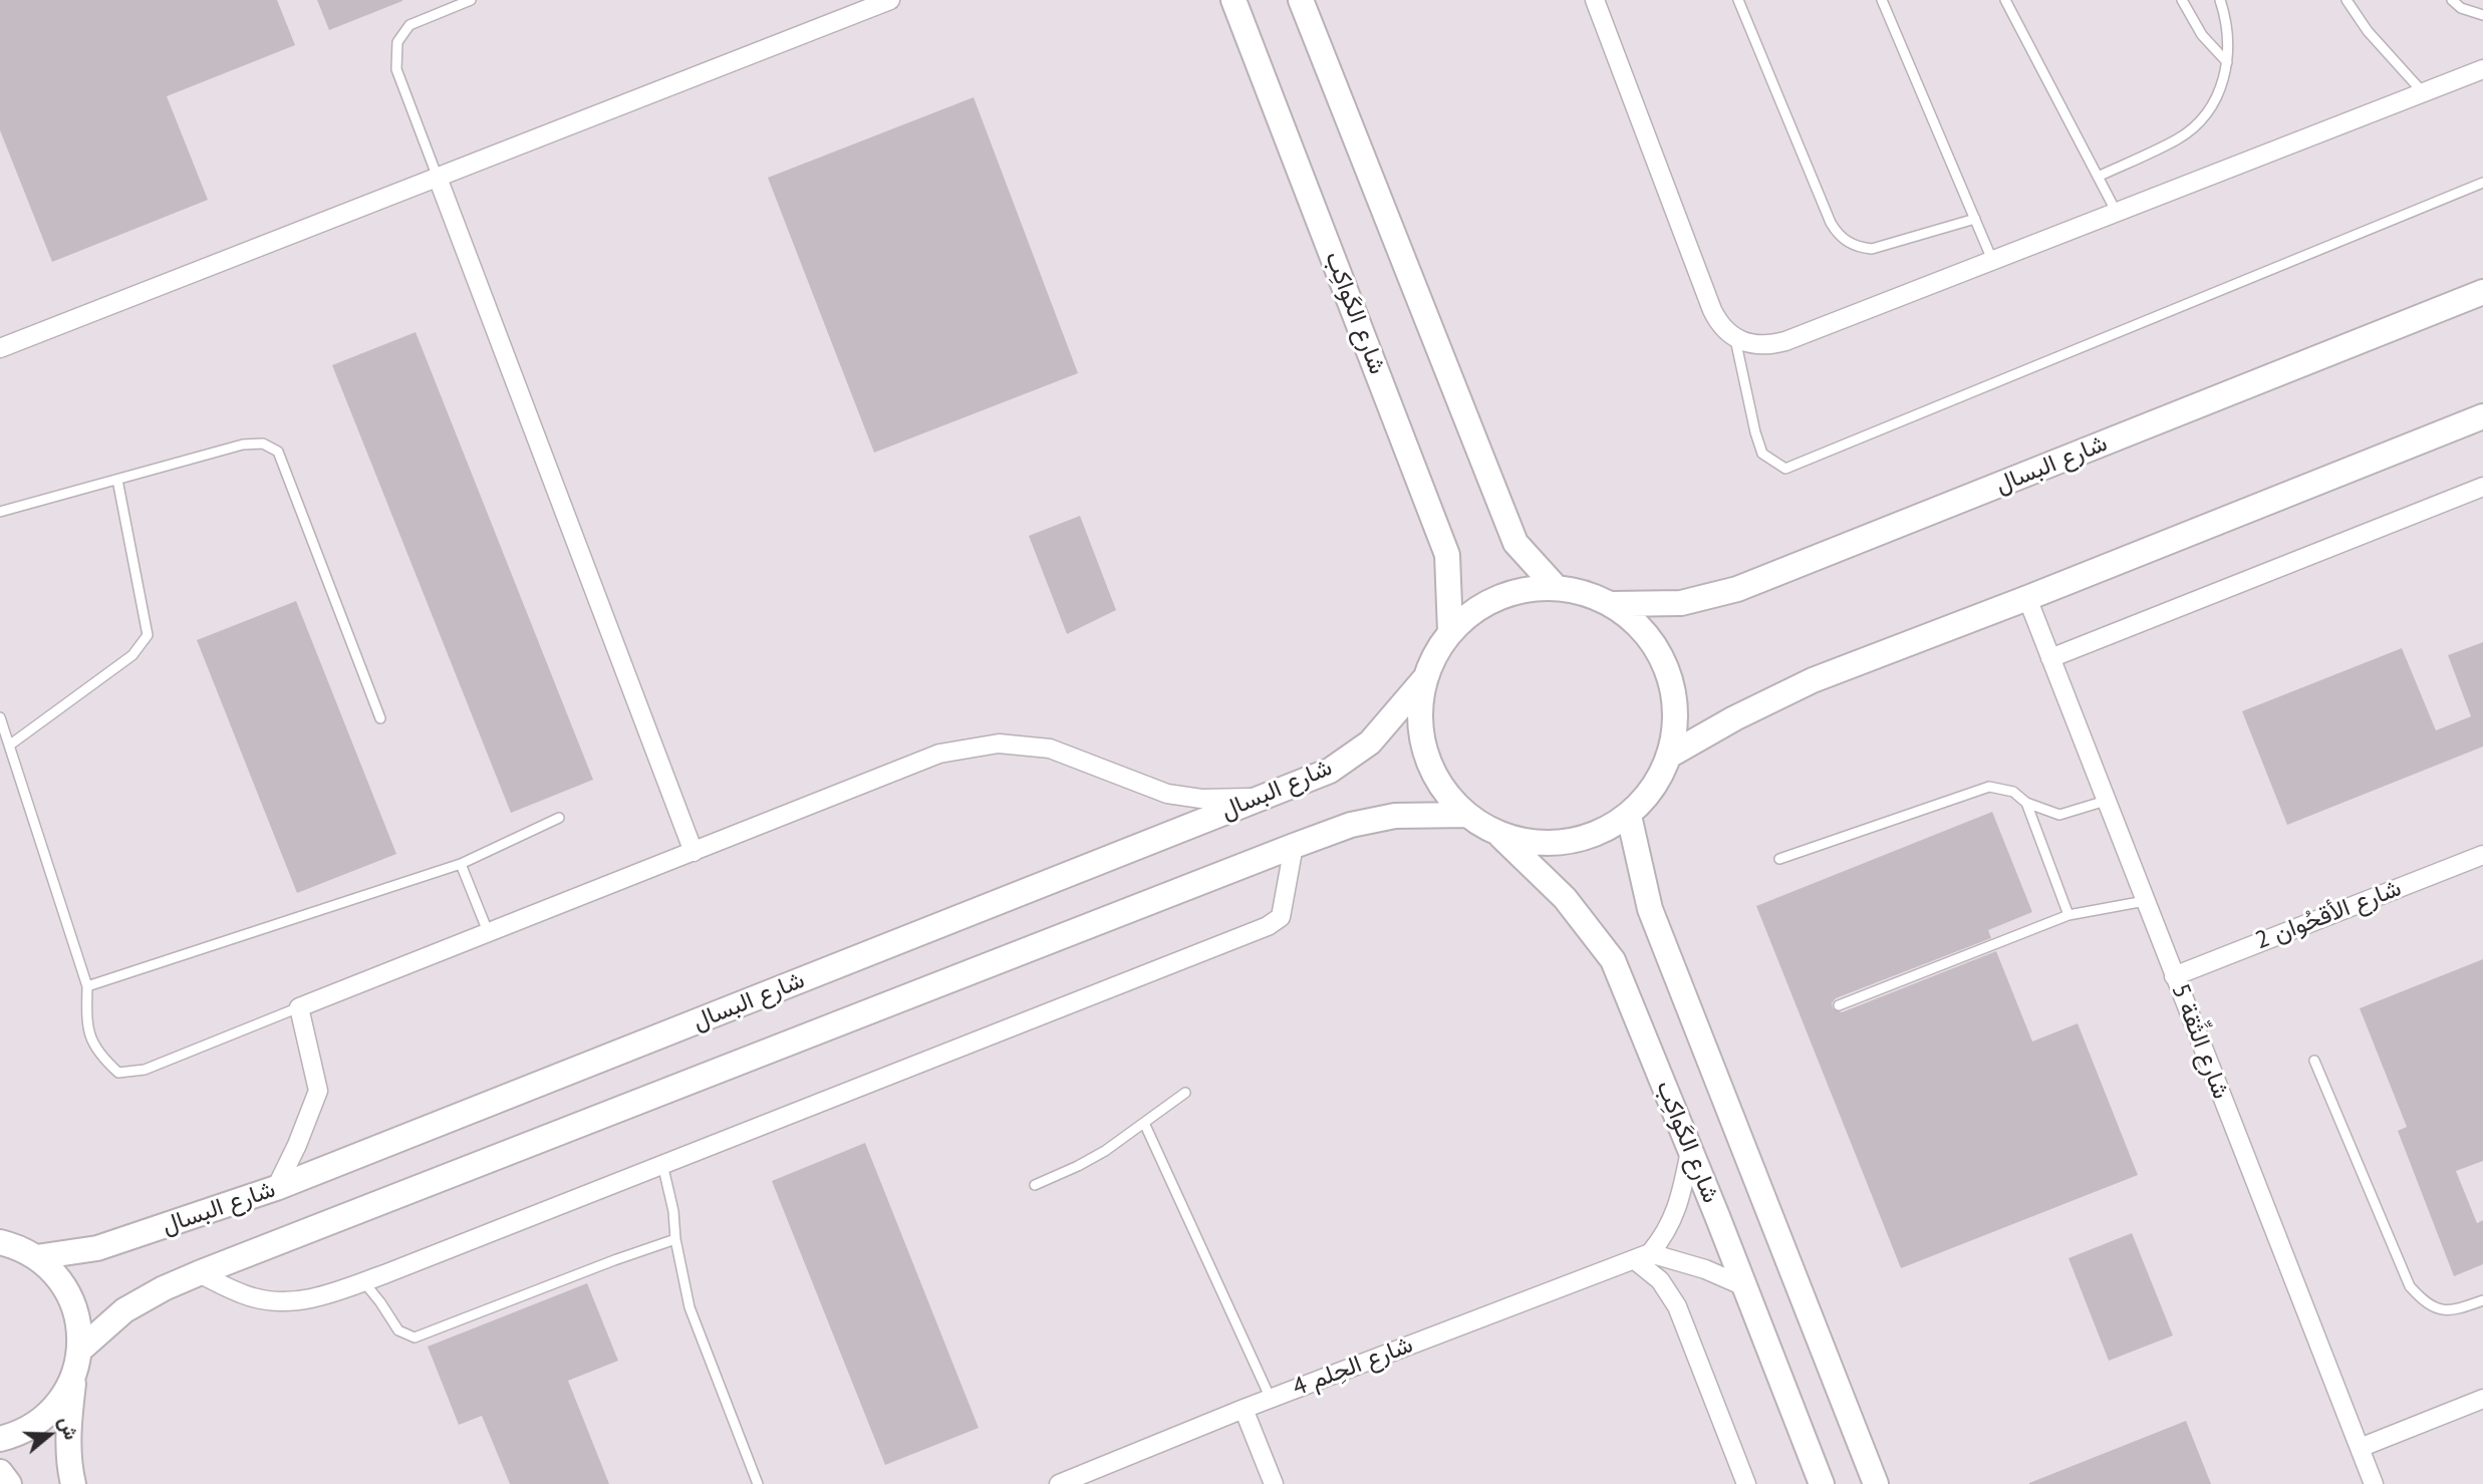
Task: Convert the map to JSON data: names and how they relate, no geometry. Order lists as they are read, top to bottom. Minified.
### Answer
{"streets":{"street":["شارع الكَواكِب","شارع البسال","شارع الأقحُوان 2","شارع الثِّقة 5","شارع الحِلم 4"]},"crossings":[["شارع الأقحُوان 2","شارع الثِّقة 5"]],"north":"right"}
